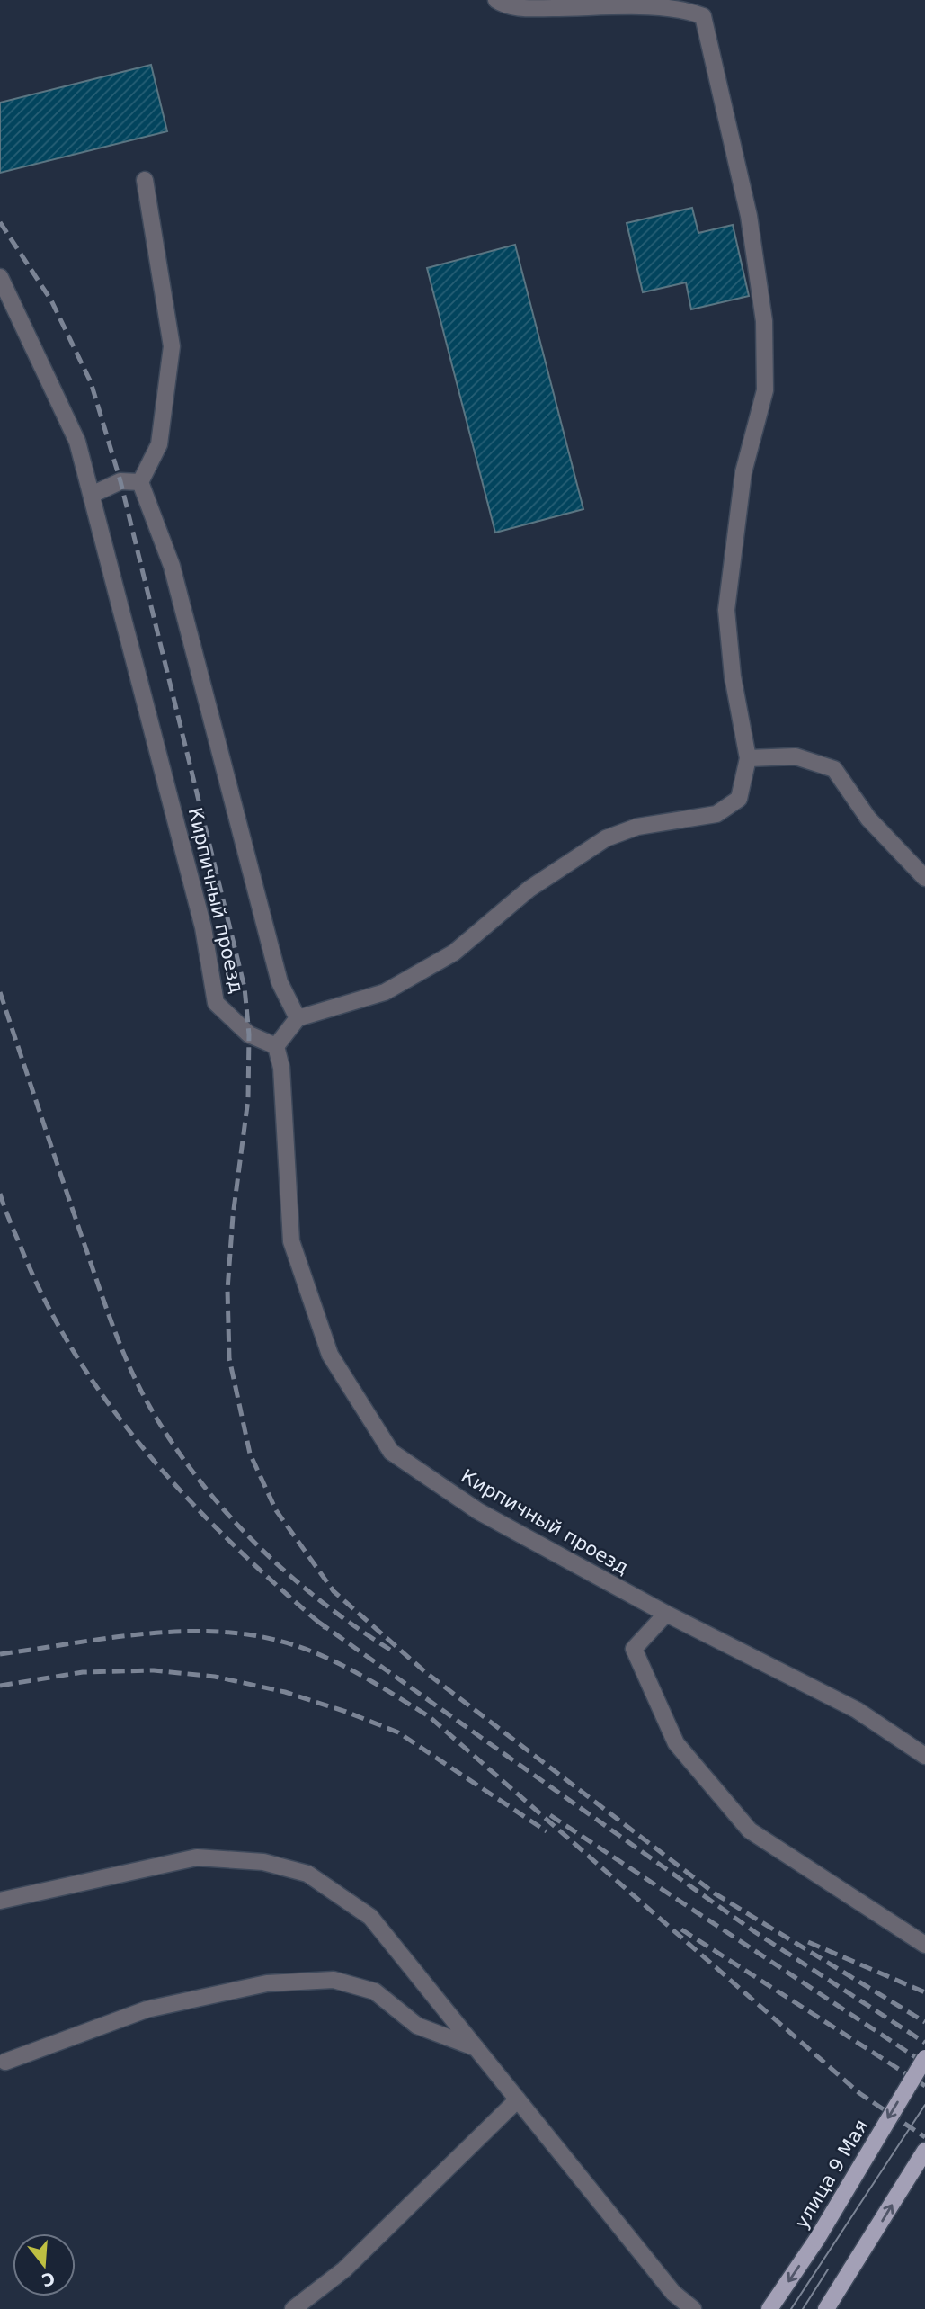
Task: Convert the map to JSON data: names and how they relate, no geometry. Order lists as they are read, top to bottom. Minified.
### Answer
{"streets":{"main road":["улица 9 Мая"],"street":["Кирпичный проезд"]},"north":"bottom"}
